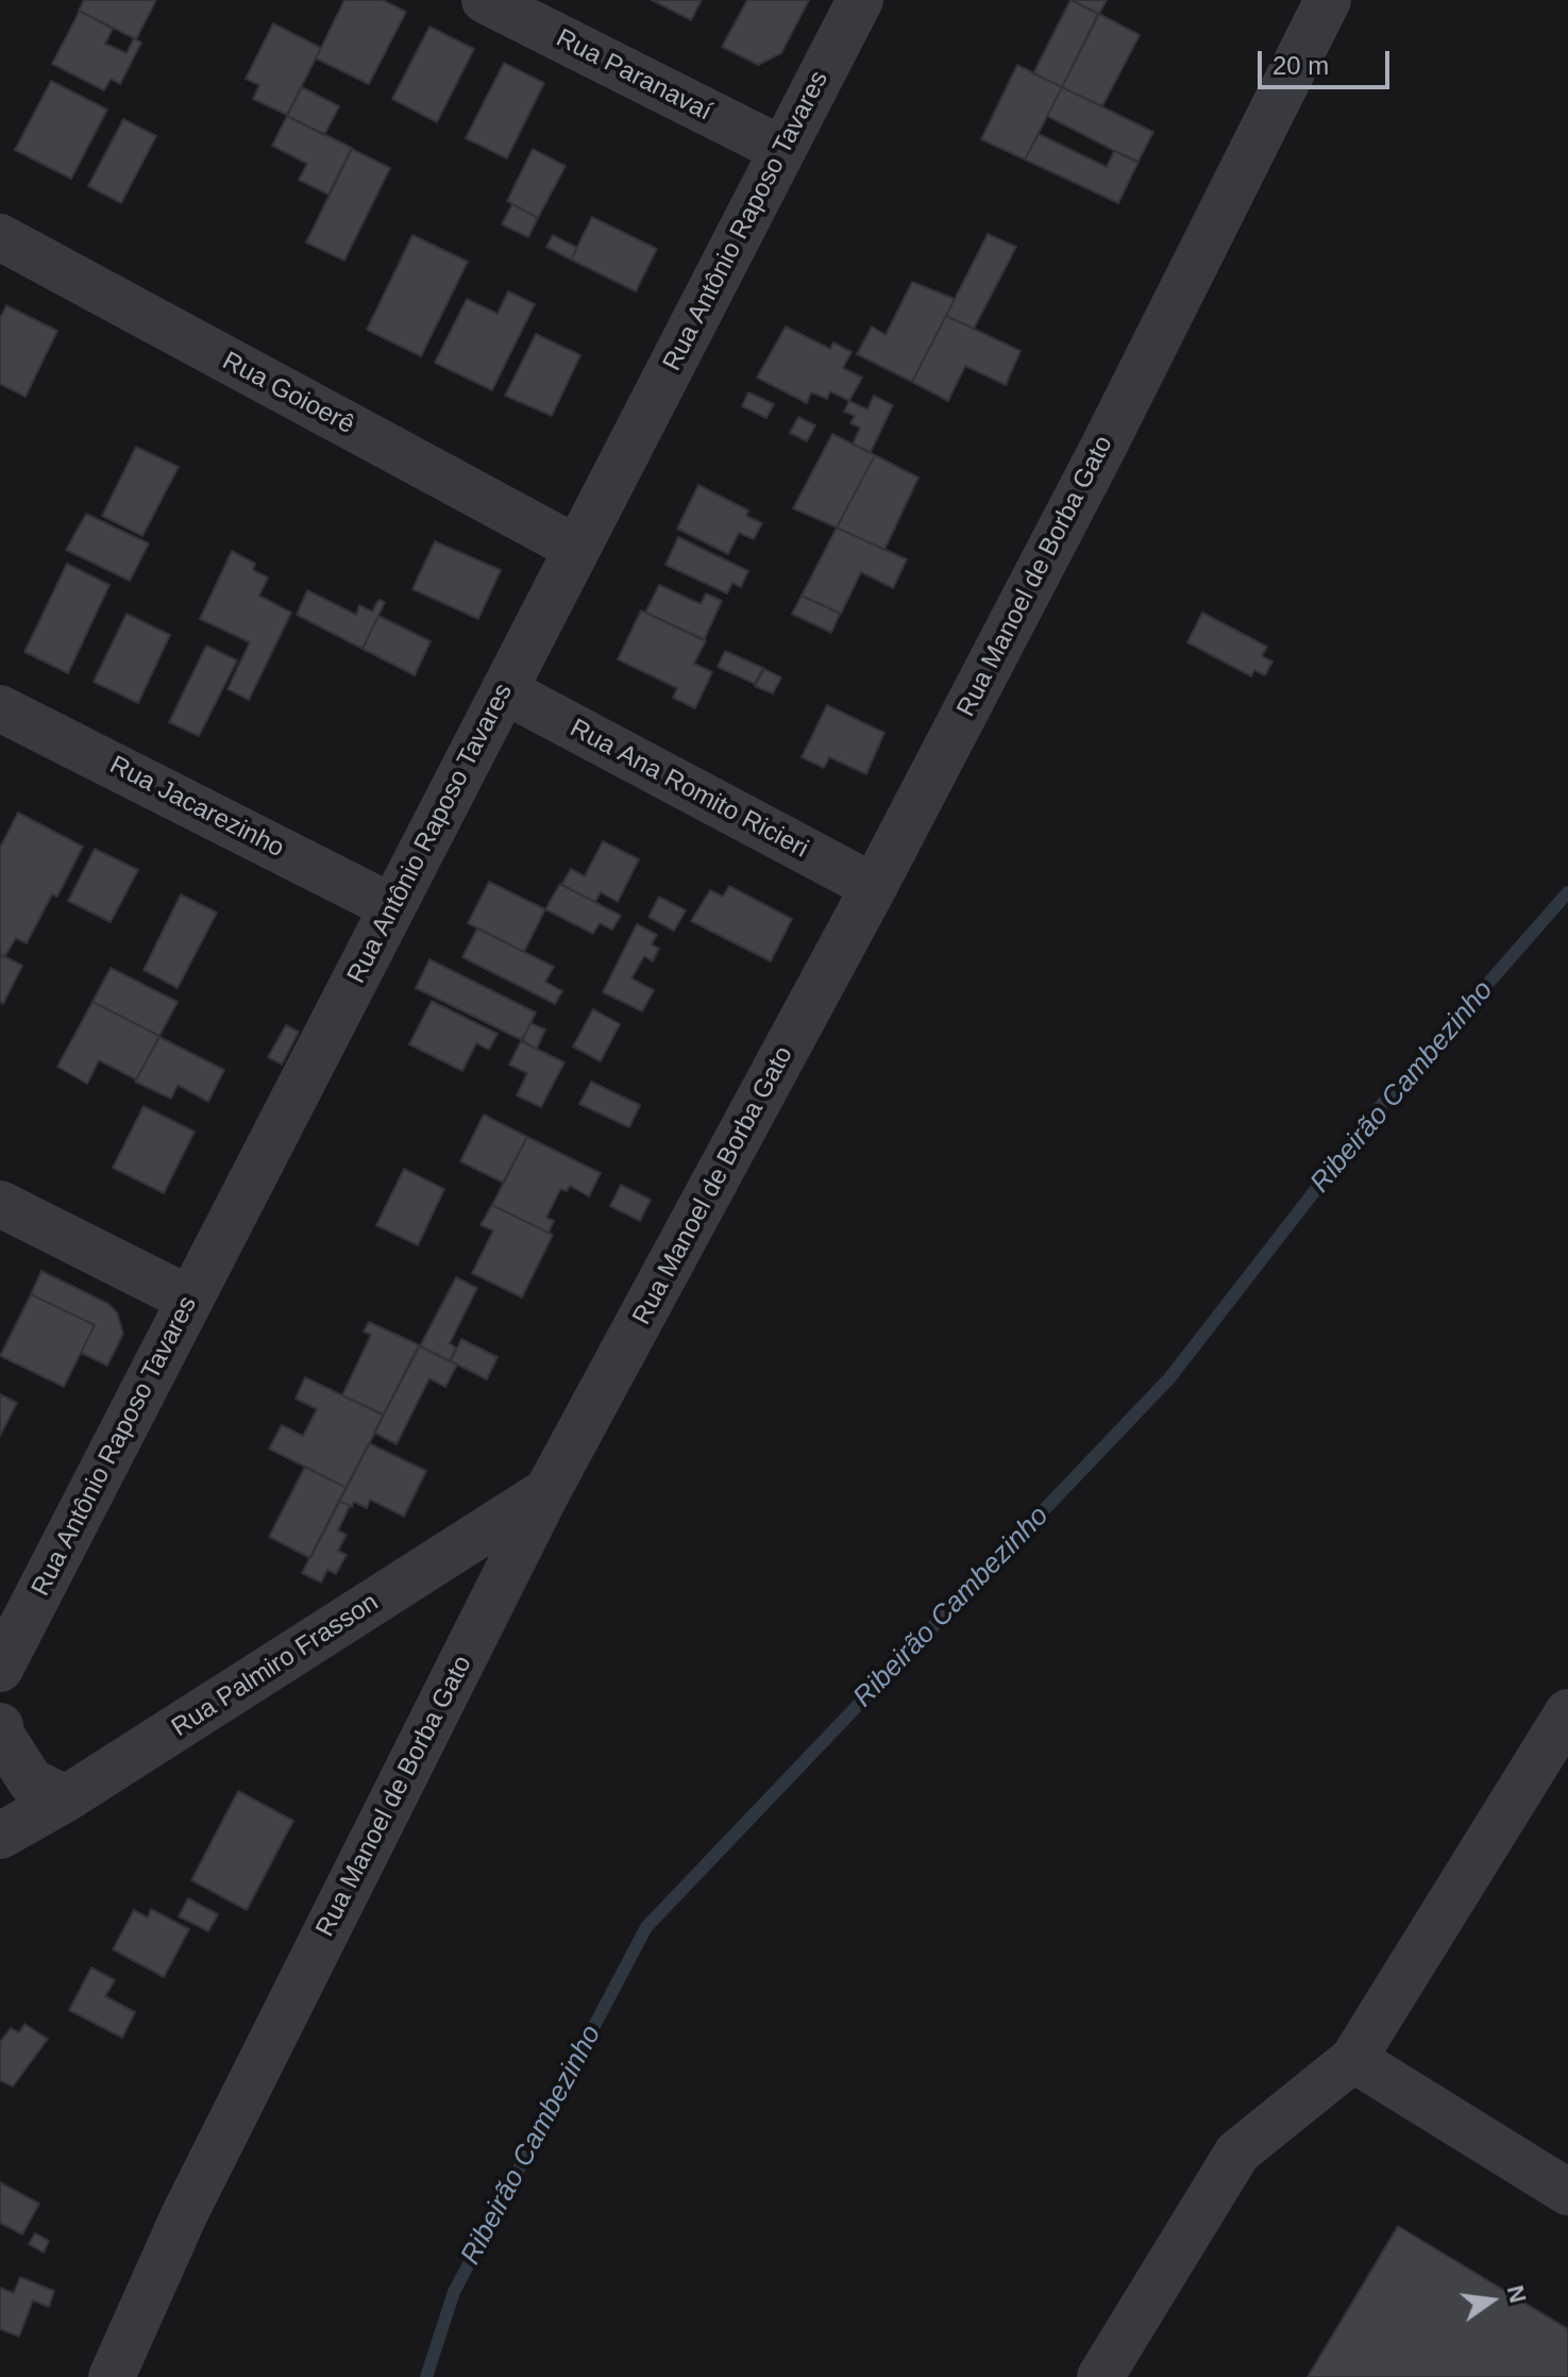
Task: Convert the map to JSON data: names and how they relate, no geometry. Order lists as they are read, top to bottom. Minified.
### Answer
{"streets":{"street":["Rua Paranavaí","Rua Antônio Raposo Tavares","Rua Goioerê","Rua Manoel de Borba Gato","Rua Ana Romito Ricieri","Rua Jacarezinho","Rua Palmiro Frasson"]},"crossings":[["Rua Paranavaí","Rua Antônio Raposo Tavares"],["Rua Antônio Raposo Tavares","Rua Goioerê"],["Rua Antônio Raposo Tavares","Rua Ana Romito Ricieri"],["Rua Antônio Raposo Tavares","Rua Jacarezinho"],["Rua Manoel de Borba Gato","Rua Ana Romito Ricieri"],["Rua Manoel de Borba Gato","Rua Palmiro Frasson"]],"water":["Ribeirão Cambezinho"],"scale_bar":"20 m","north":"right"}
